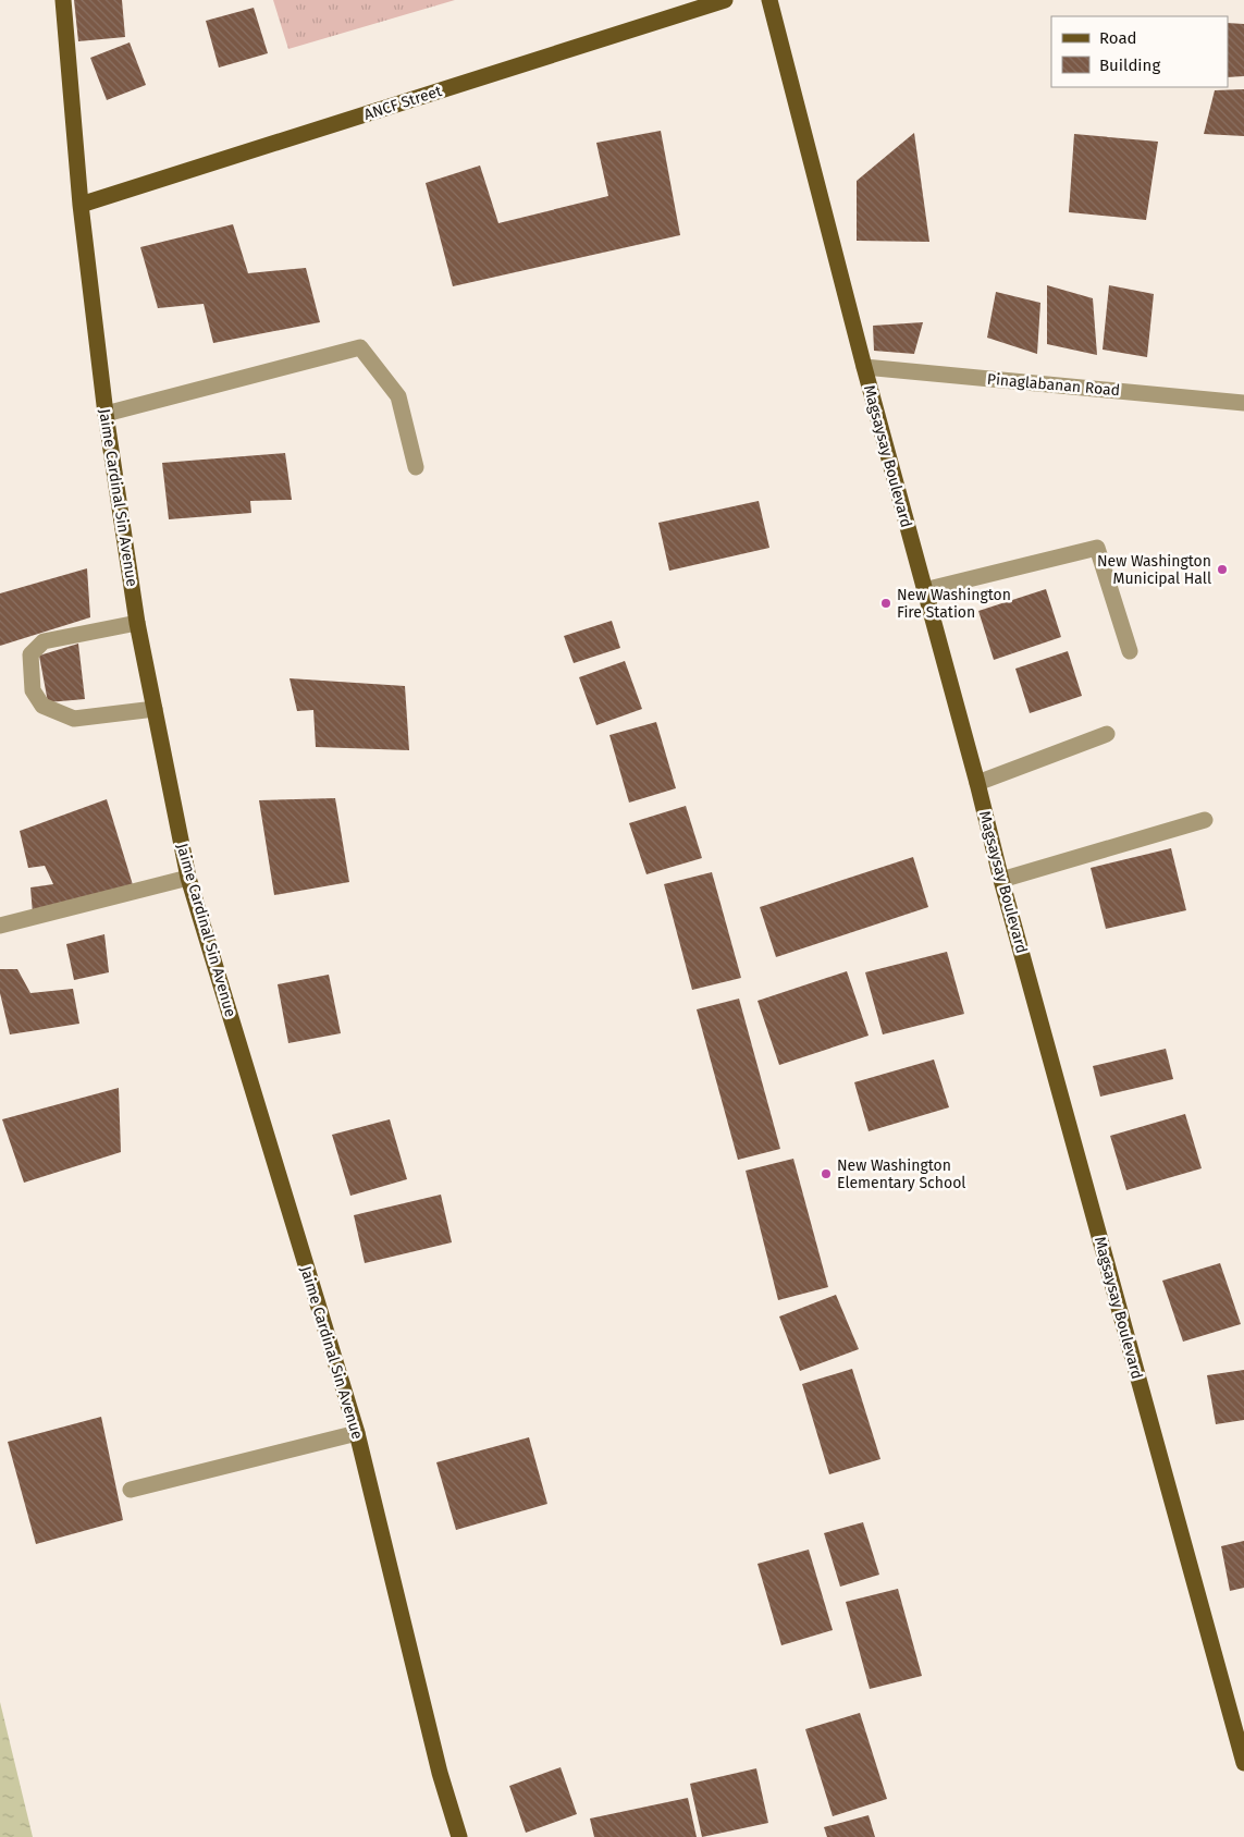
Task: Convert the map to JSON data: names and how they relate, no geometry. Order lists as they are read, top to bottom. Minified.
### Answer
{"streets":{"main road":["ANCF Street","Magsaysay Boulevard","Jaime Cardinal Sin Avenue"],"street":["Pinaglabanan Road"]},"crossings":[["ANCF Street","Jaime Cardinal Sin Avenue"],["Pinaglabanan Road","Magsaysay Boulevard"]],"places":["New Washington Municipal Hall","New Washington Fire Station","New Washington Elementary School"],"legend":["Road","Building"]}
